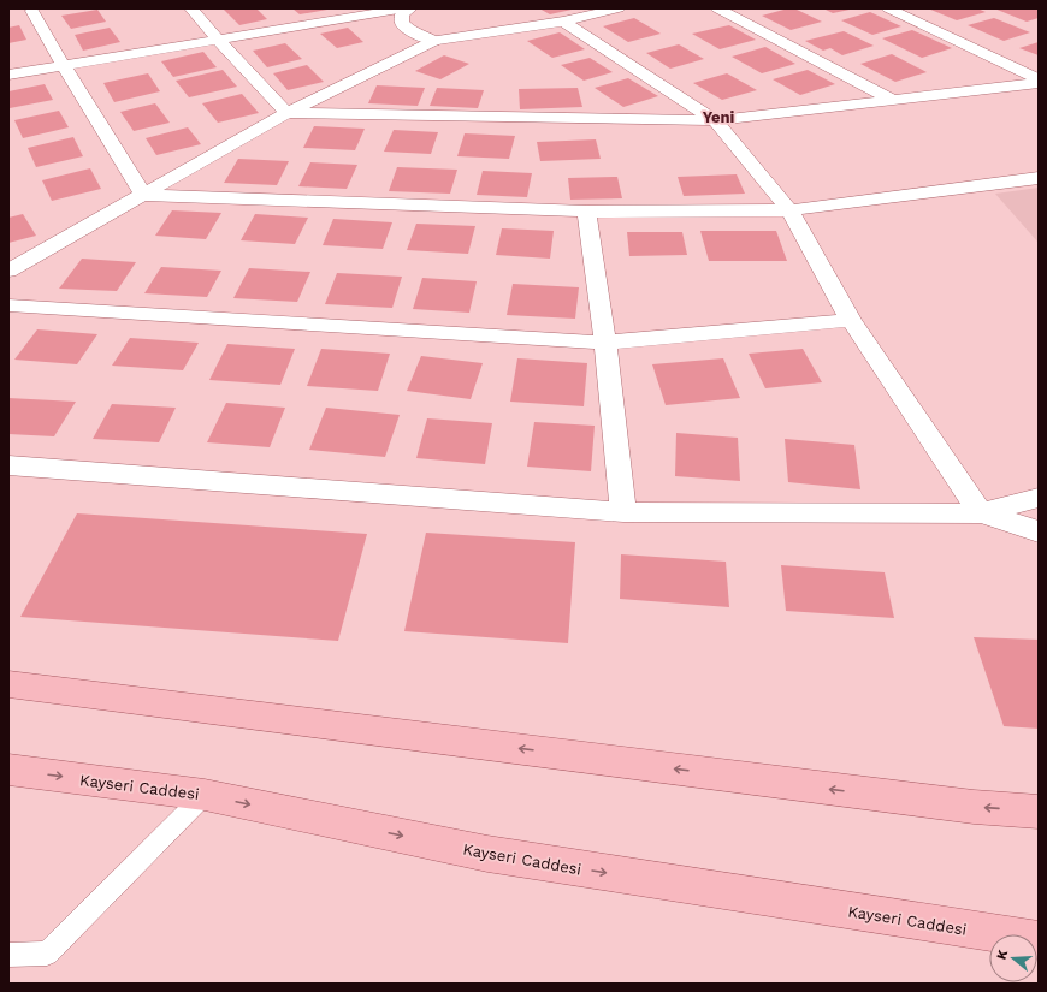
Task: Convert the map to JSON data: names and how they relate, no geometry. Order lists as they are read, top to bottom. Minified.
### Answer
{"streets":{"main road":["Kayseri Caddesi"]},"districts":["Yeni"],"north":"left"}
